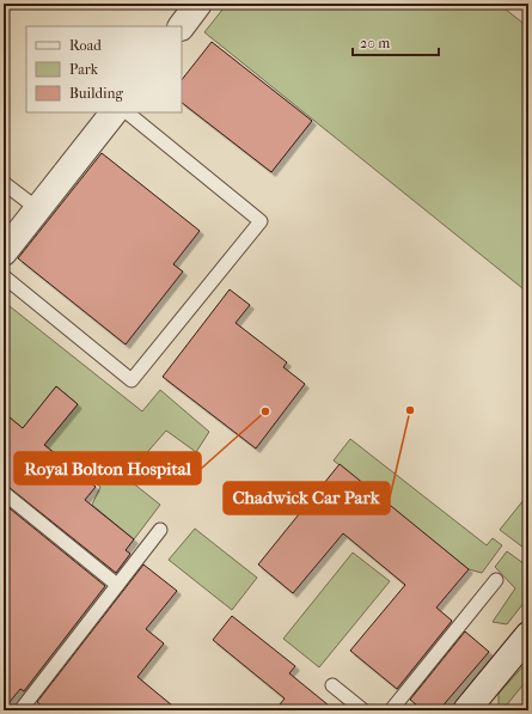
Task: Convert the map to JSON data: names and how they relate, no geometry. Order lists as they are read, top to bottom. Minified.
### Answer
{"places":["Chadwick Car Park","Royal Bolton Hospital"],"legend":["Road","Park","Building"],"scale_bar":"20 m"}
